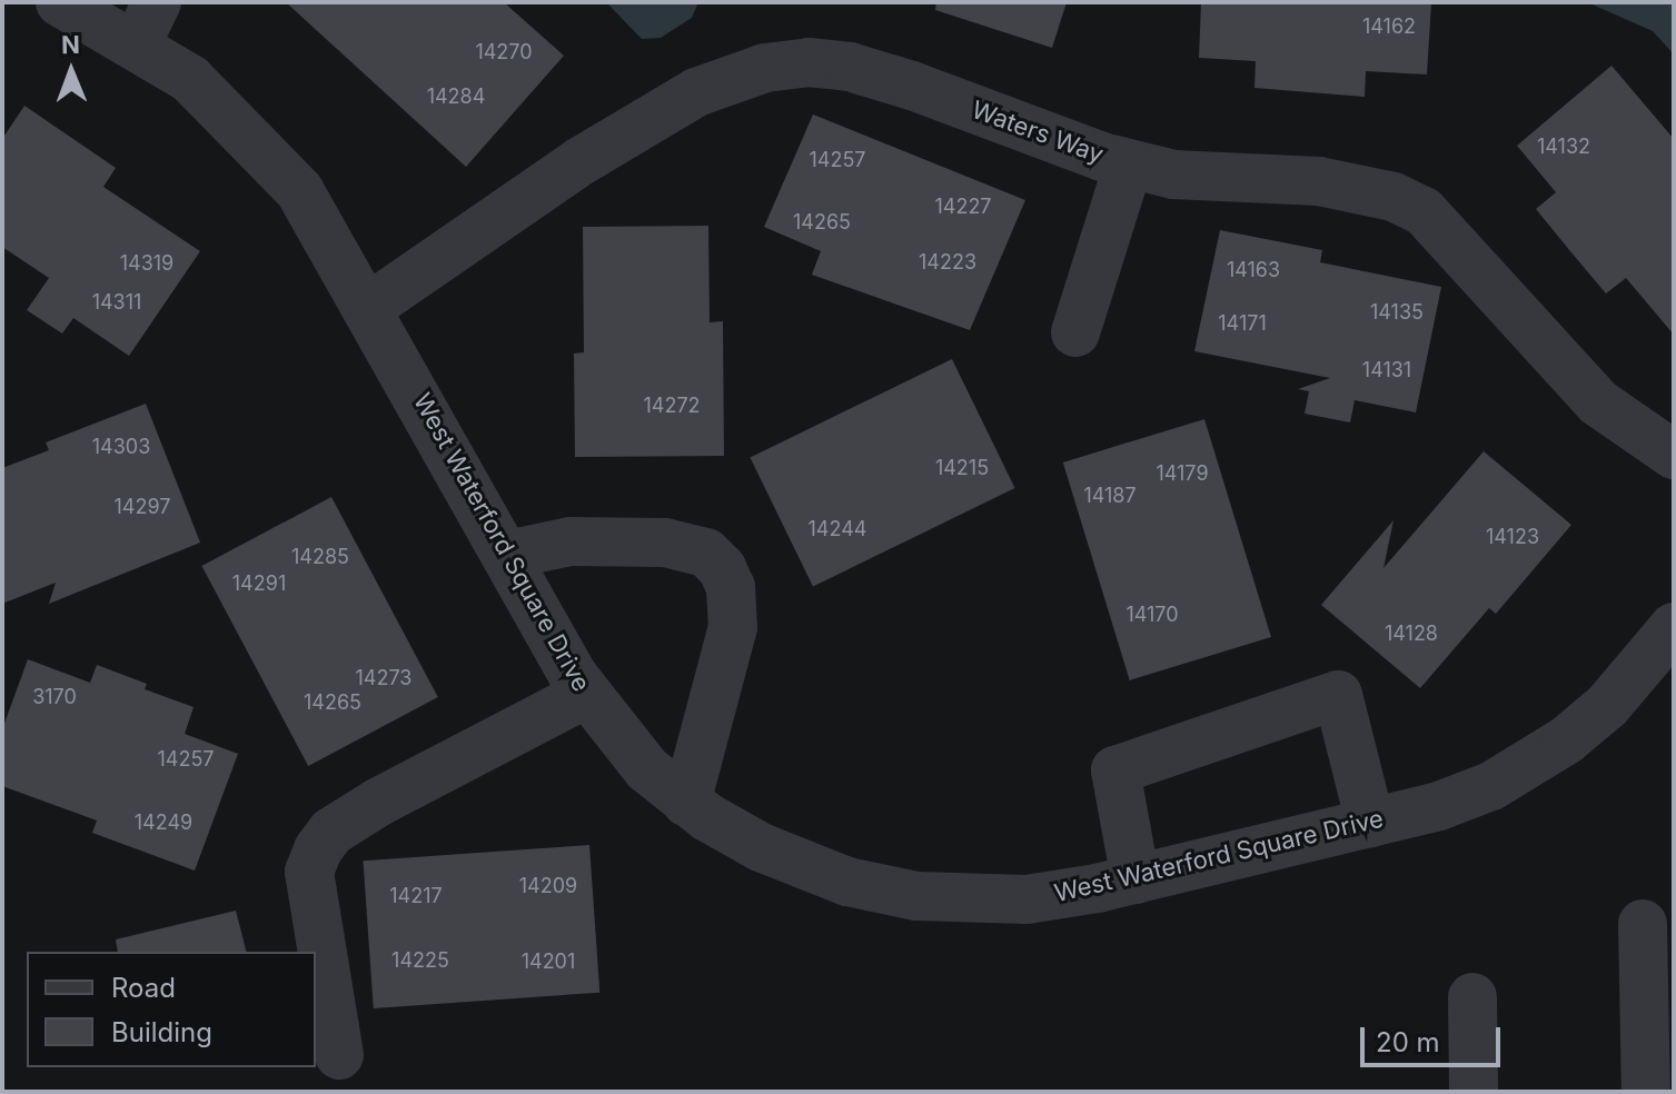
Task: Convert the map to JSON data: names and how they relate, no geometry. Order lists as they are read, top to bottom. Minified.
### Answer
{"streets":{"street":["Waters Way","West Waterford Square Drive"]},"crossings":[["Waters Way","West Waterford Square Drive"]],"house_numbers":["14162","14270","14284","14132","14257","14227","14265","14223","14319","14163","14311","14135","14171","14131","14272","14303","14215","14179","14187","14297","14244","14123","14285","14291","14170","14128","14273","3170","14265","14257","14249","14209","14217","14225","14201"],"legend":["Road","Building"],"scale_bar":"20 m","north":"top"}
